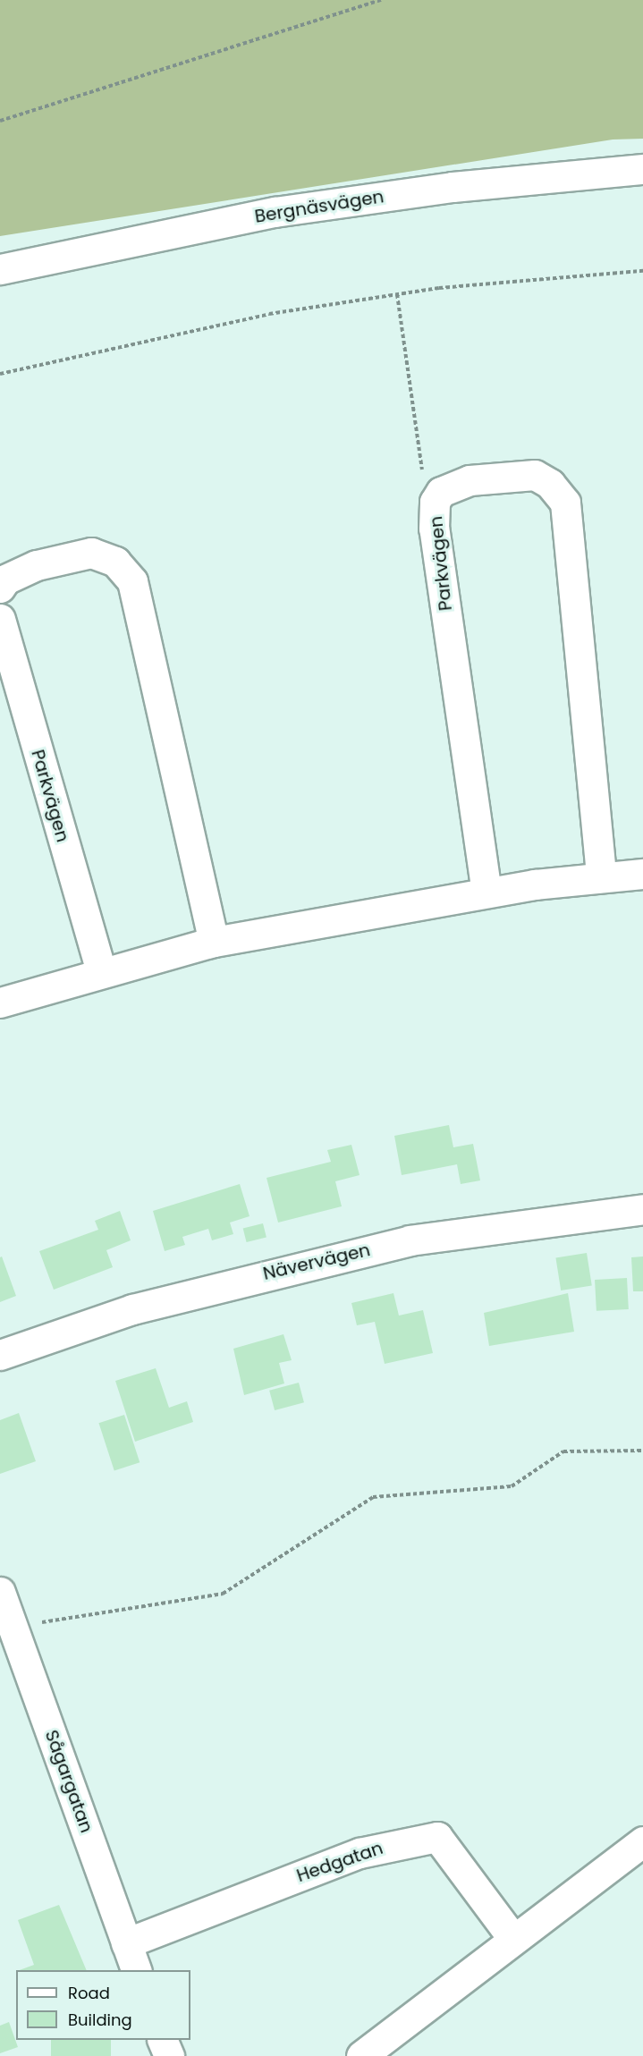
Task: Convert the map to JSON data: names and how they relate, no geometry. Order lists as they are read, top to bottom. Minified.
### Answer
{"streets":{"street":["Bergnäsvägen","Parkvägen","Nävervägen","Sågargatan","Hedgatan"]},"crossings":[["Sågargatan","Hedgatan"]],"legend":["Road","Building"]}
